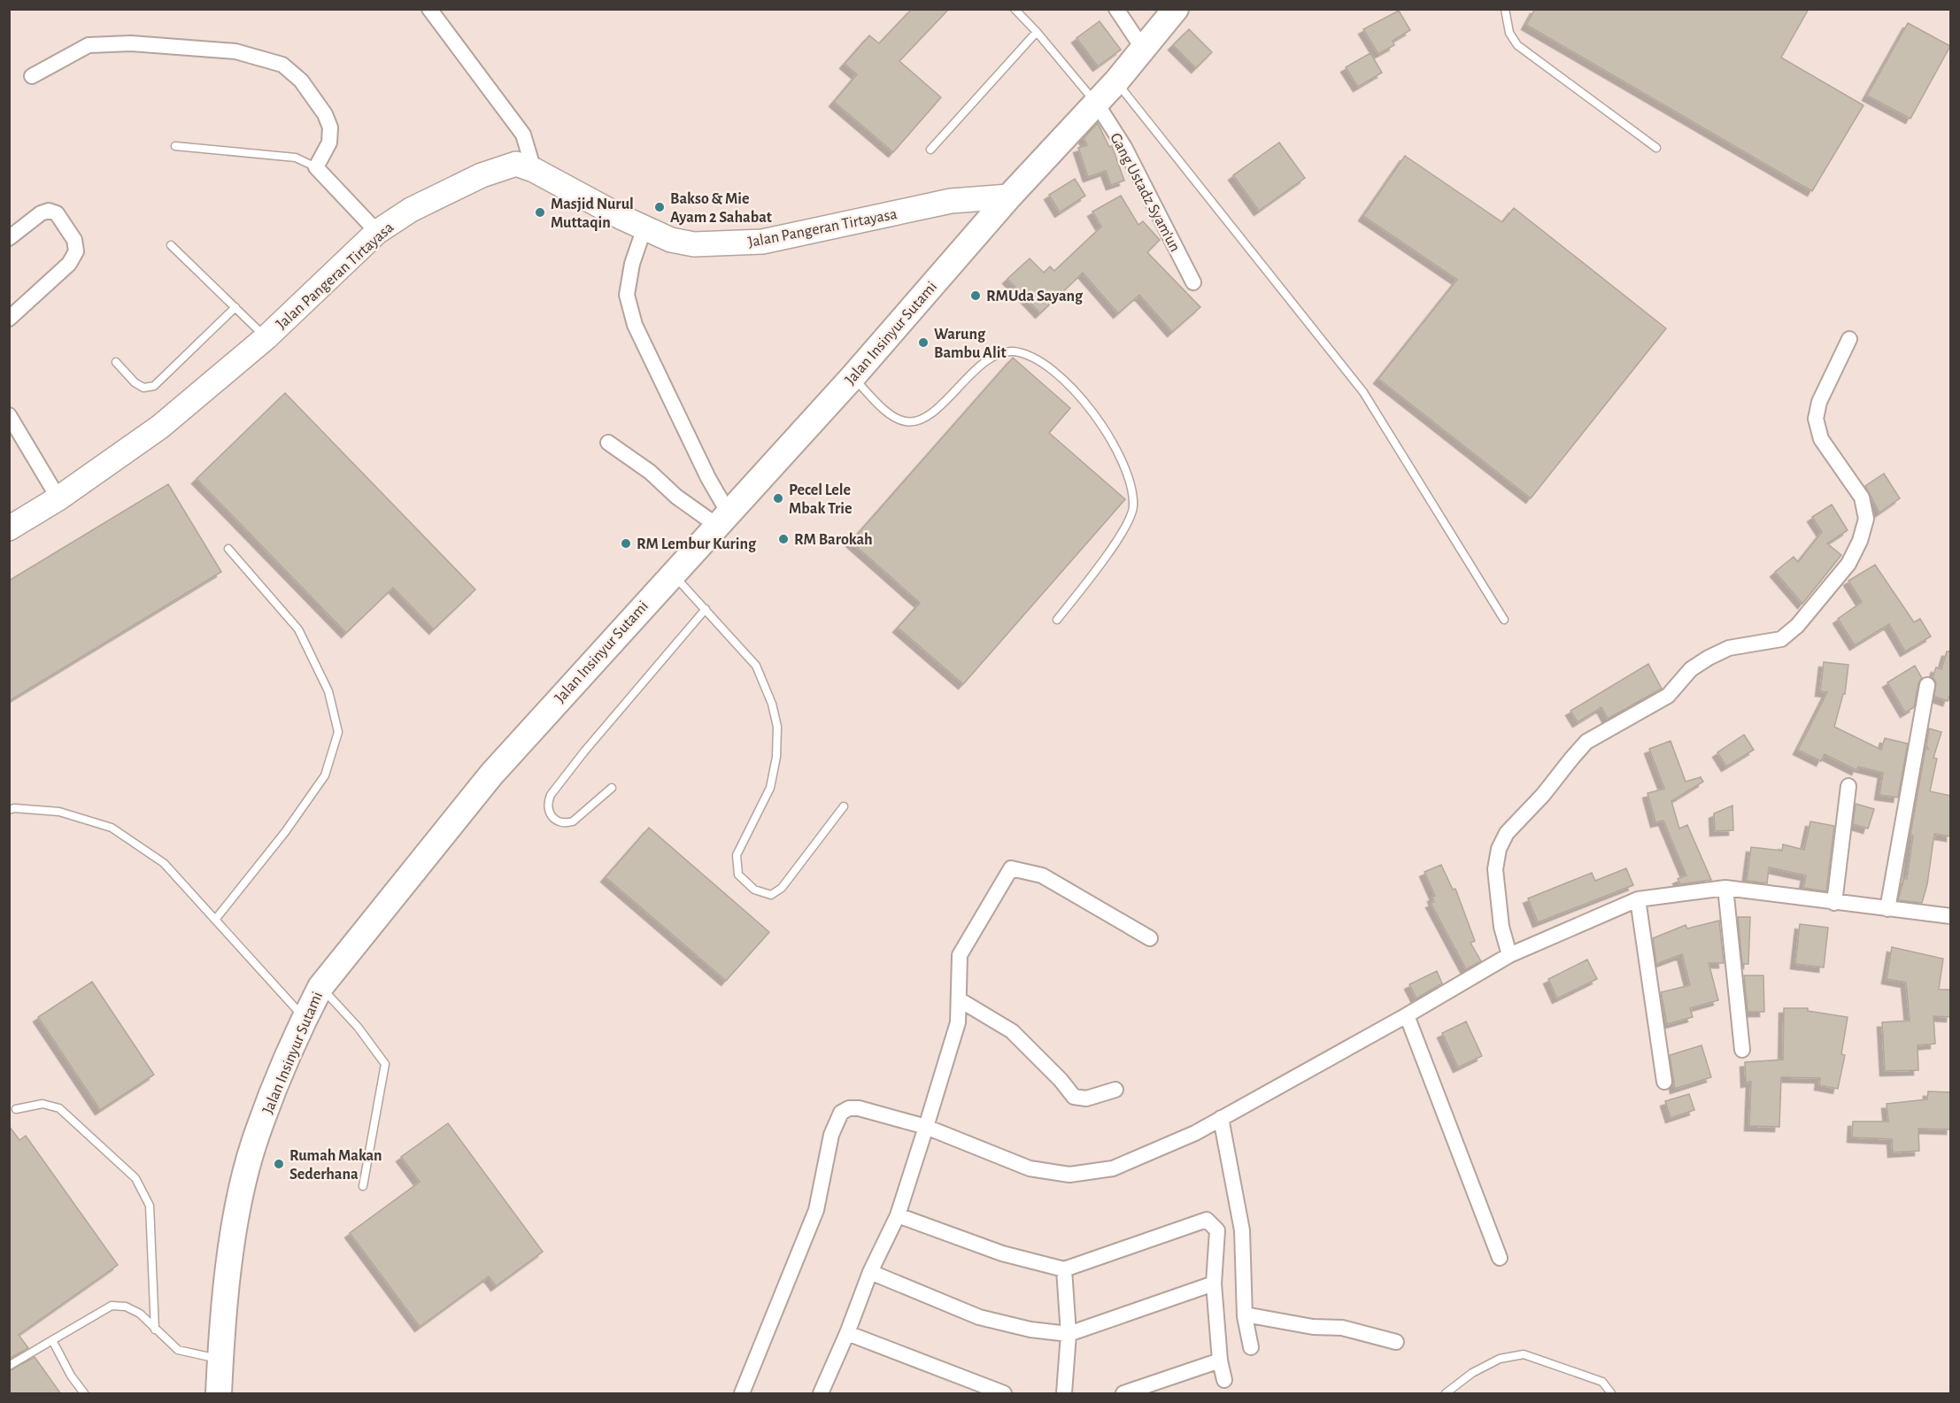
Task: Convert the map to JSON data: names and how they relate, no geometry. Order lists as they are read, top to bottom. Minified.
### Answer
{"streets":{"highway":["Jalan Insinyur Sutami"],"main road":["Jalan Pangeran Tirtayasa"],"street":["Gang Ustadz Syam'un"]},"crossings":[["Gang Ustadz Syam'un","Jalan Insinyur Sutami"],["Jalan Pangeran Tirtayasa","Jalan Insinyur Sutami"]],"places":["Bakso & Mie Ayam 2 Sahabat","Masjid Nurul Muttaqin","RMUda Sayang","Warung Bambu Alit","Pecel Lele Mbak Trie","RM Barokah","RM Lembur Kuring","Rumah Makan Sederhana"]}
